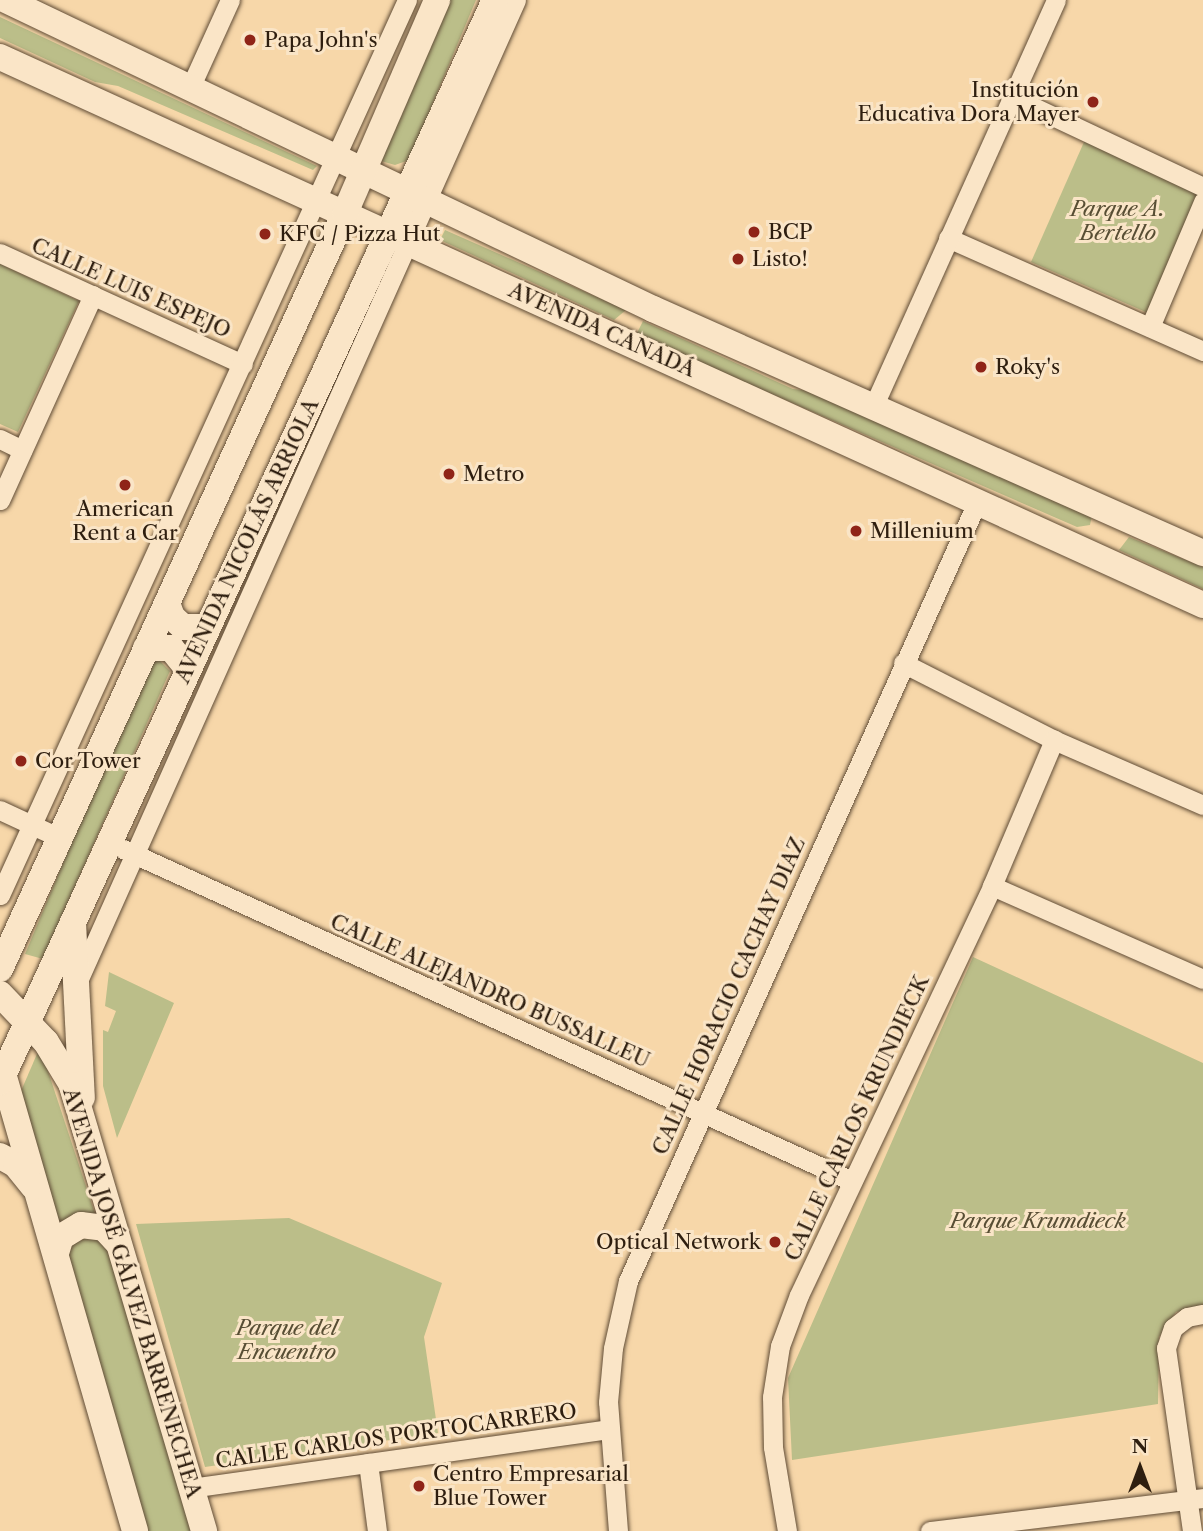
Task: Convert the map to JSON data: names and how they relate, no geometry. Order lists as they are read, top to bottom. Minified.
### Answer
{"streets":{"main road":["AVENIDA CANADÁ","AVENIDA NICOLÁS ARRIOLA","AVENIDA JOSÉ GÁLVEZ BARRENECHEA"],"street":["CALLE LUIS ESPEJO","CALLE ALEJANDRO BUSSALLEU","CALLE HORACIO CACHAY DIAZ","CALLE CARLOS KRUNDIECK","CALLE CARLOS PORTOCARRERO"]},"crossings":[["AVENIDA CANADÁ","AVENIDA NICOLÁS ARRIOLA"],["AVENIDA CANADÁ","CALLE HORACIO CACHAY DIAZ"],["AVENIDA NICOLÁS ARRIOLA","CALLE ALEJANDRO BUSSALLEU"],["AVENIDA NICOLÁS ARRIOLA","AVENIDA JOSÉ GÁLVEZ BARRENECHEA"],["CALLE ALEJANDRO BUSSALLEU","CALLE HORACIO CACHAY DIAZ"],["CALLE ALEJANDRO BUSSALLEU","CALLE CARLOS KRUNDIECK"],["CALLE HORACIO CACHAY DIAZ","CALLE CARLOS PORTOCARRERO"],["AVENIDA JOSÉ GÁLVEZ BARRENECHEA","CALLE CARLOS PORTOCARRERO"]],"parks":["Parque A. Bertello","Parque Krumdieck","Parque del Encuentro"],"places":["Papa John's","Institución Educativa Dora Mayer","BCP","KFC / Pizza Hut","Listo!","Roky's","Metro","American Rent a Car","Millenium","Cor Tower","Optical Network","Centro Empresarial Blue Tower"],"north":"top"}
